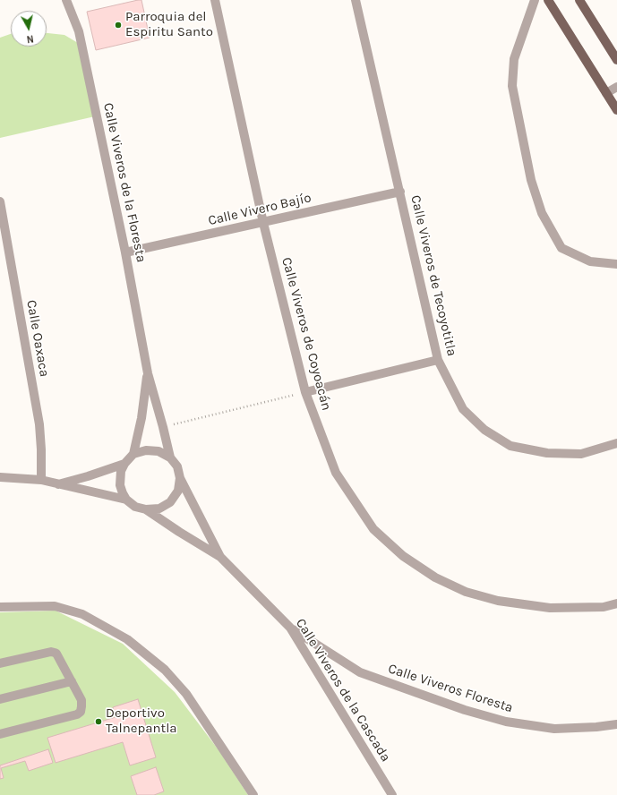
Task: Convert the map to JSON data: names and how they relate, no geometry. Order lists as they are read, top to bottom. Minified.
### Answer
{"streets":{"street":["Calle Viveros de la Floresta","Calle Vivero Bajío","Calle Viveros de Tecoyotitla","Calle Viveros de Coyoacán","Calle Oaxaca","Calle Viveros Floresta","Calle Viveros de la Cascada"]},"crossings":[["Calle Viveros de la Floresta","Calle Vivero Bajío"],["Calle Viveros de la Floresta","Calle Viveros de la Cascada"],["Calle Vivero Bajío","Calle Viveros de Tecoyotitla"],["Calle Vivero Bajío","Calle Viveros de Coyoacán"],["Calle Viveros Floresta","Calle Viveros de la Cascada"]],"places":["Parroquia del Espiritu Santo","Deportivo Talnepantla"],"north":"bottom"}
